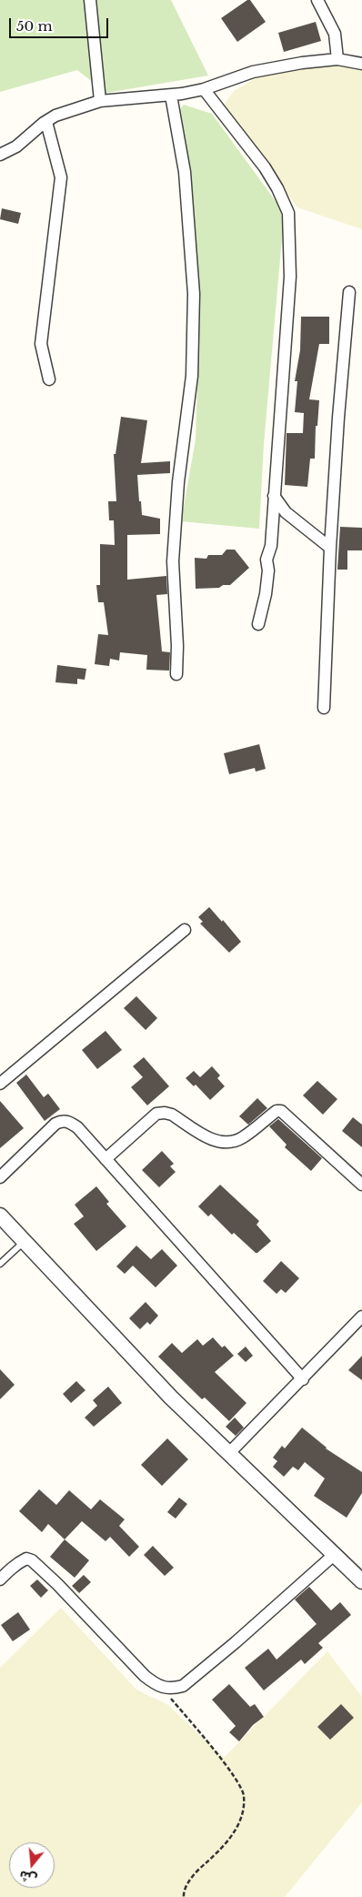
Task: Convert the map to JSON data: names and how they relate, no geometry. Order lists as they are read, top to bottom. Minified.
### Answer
{"scale_bar":"50 m","north":"bottom"}
